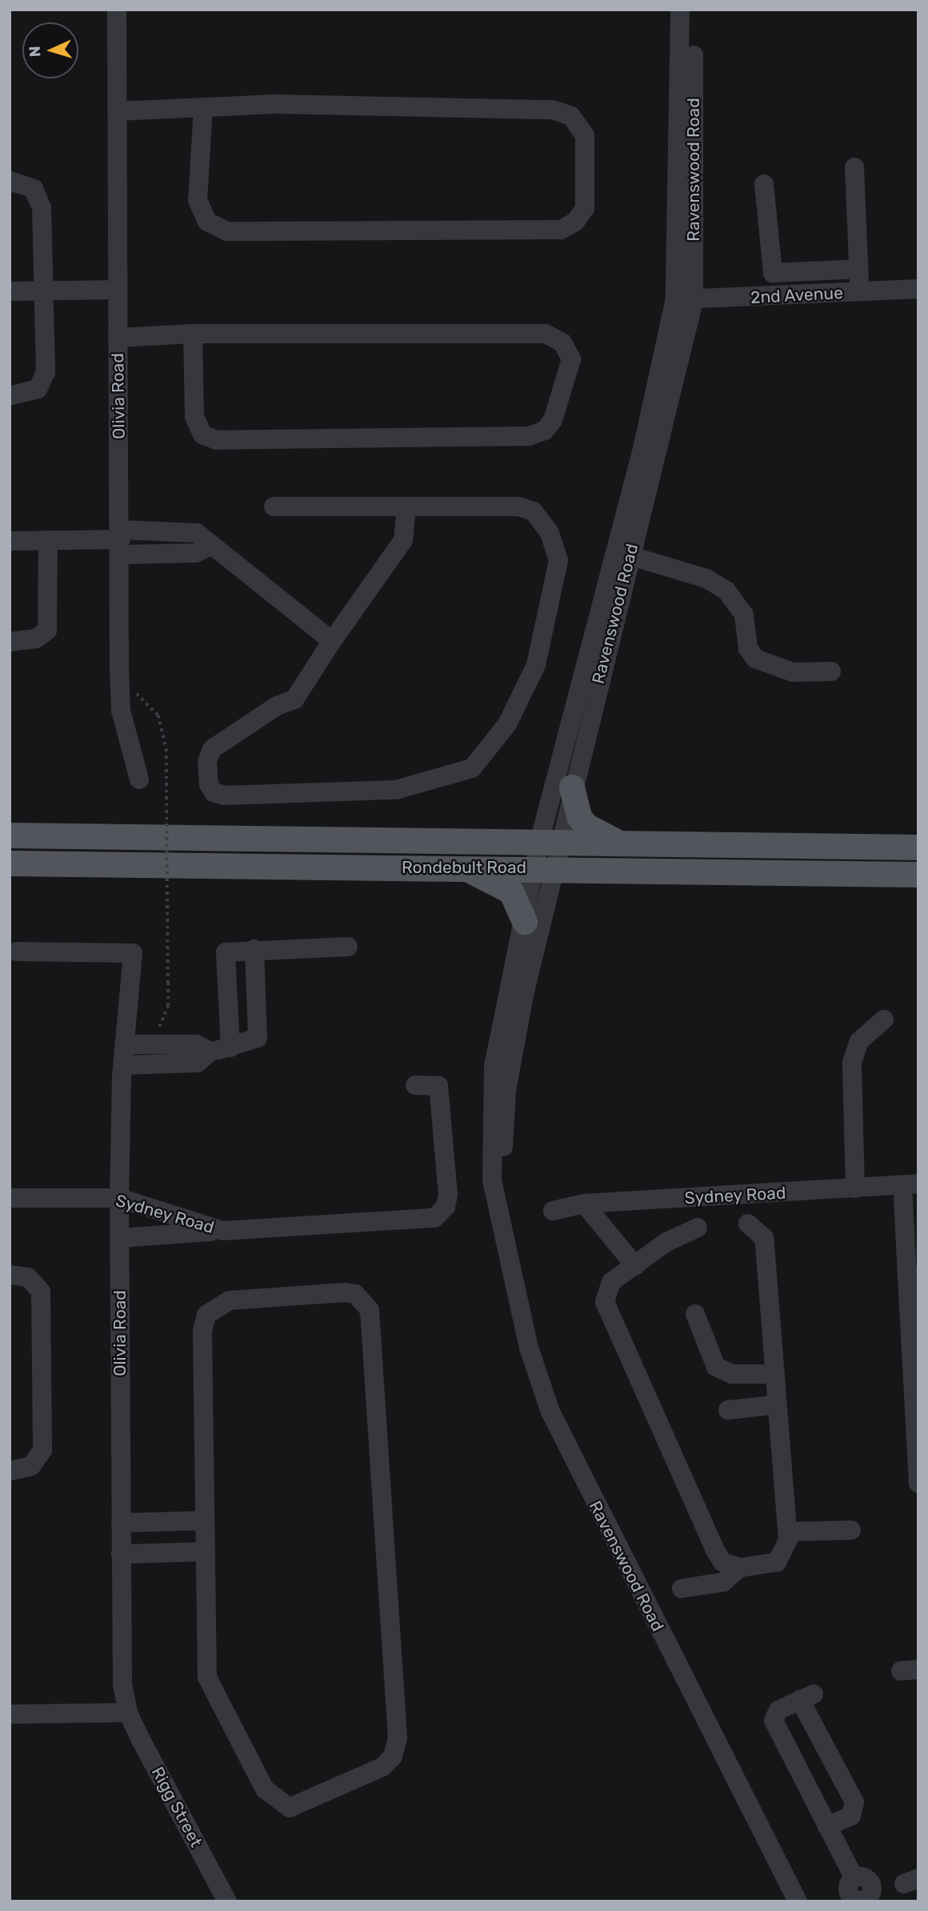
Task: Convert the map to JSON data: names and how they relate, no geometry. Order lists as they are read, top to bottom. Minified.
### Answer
{"streets":{"main road":["Rondebult Road"],"street":["Ravenswood Road","2nd Avenue","Olivia Road","Sydney Road","Rigg Street"]},"crossings":[["Ravenswood Road","2nd Avenue"],["Ravenswood Road","Rondebult Road"],["Olivia Road","Sydney Road"],["Olivia Road","Rigg Street"]],"north":"left"}
